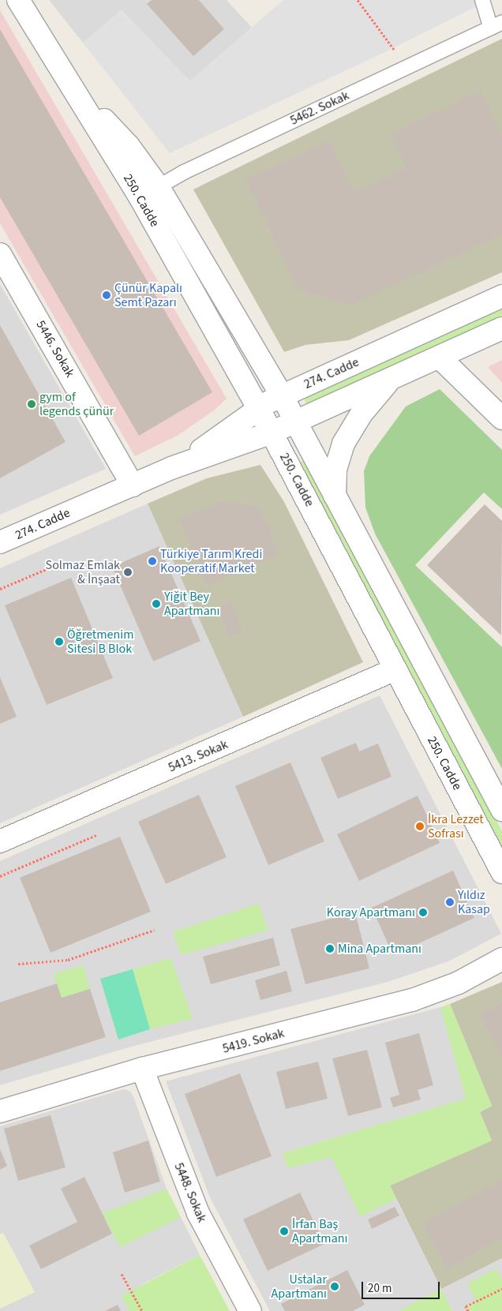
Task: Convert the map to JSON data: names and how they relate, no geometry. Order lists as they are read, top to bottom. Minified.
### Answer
{"streets":{"street":["250. Cadde","5446. Sokak","274. Cadde","5413. Sokak","5419. Sokak","5448. Sokak"],"lane":["5462. Sokak"]},"crossings":[["5462. Sokak","250. Cadde"],["250. Cadde","274. Cadde"],["250. Cadde","5413. Sokak"],["5446. Sokak","274. Cadde"],["5419. Sokak","5448. Sokak"]],"places":["Çünür Kapalı Semt Pazarı","gym of legends çünür","Türkiye Tarım Kredi Kooperatif Market","Solmaz Emlak & İnşaat","Yiğit Bey Apartmanı","Öğretmenim Sitesi B Blok","İkra Lezzet Sofrası","Yıldız Kasap","Koray Apartmanı","Mina Apartmanı","İrfan Baş Apartmanı","Ustalar Apartmanı"],"scale_bar":"20 m"}
